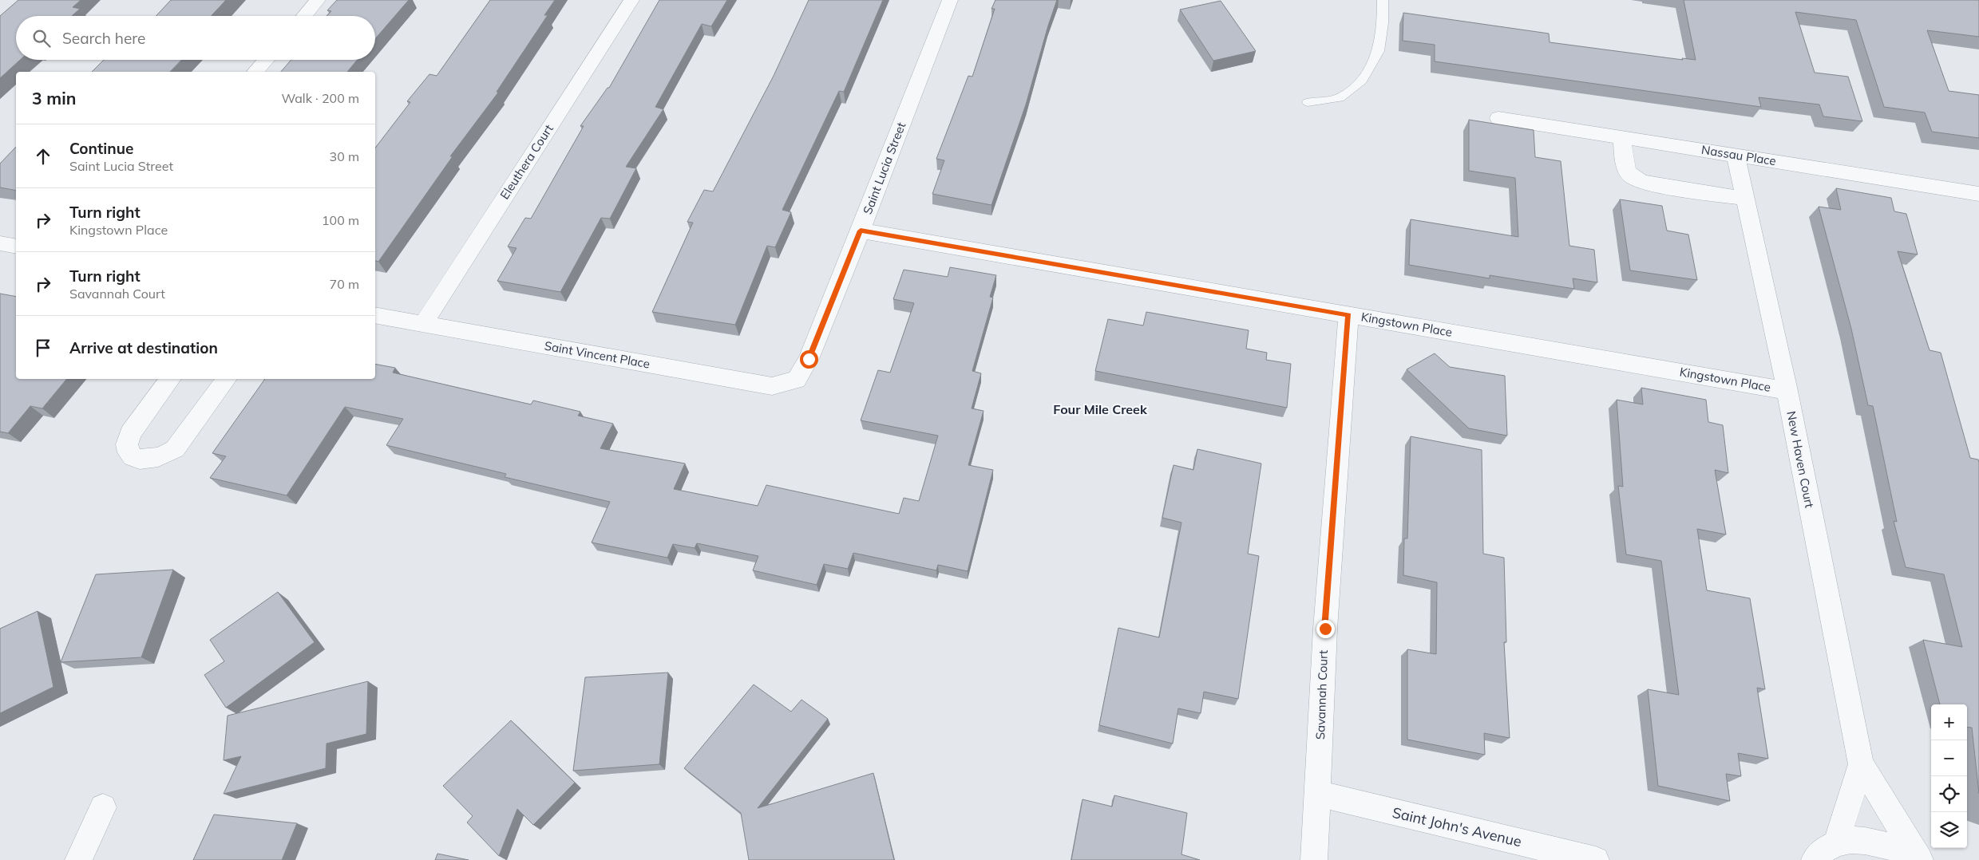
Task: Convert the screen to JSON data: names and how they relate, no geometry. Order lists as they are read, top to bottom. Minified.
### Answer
{"streets":{"street":["Nassau Place","Eleuthera Court","Saint Lucia Street","Kingstown Place","Saint Vincent Place","New Haven Court","Savannah Court","Saint John's Avenue"]},"crossings":[["Nassau Place","New Haven Court"],["Eleuthera Court","Saint Vincent Place"],["Saint Lucia Street","Kingstown Place"],["Saint Lucia Street","Saint Vincent Place"],["Kingstown Place","New Haven Court"],["Kingstown Place","Savannah Court"],["Savannah Court","Saint John's Avenue"]],"districts":["Four Mile Creek"],"page":{"search":"Search here","heading":["3 min","Walk · 200 m"],"list":[["Continue","Saint Lucia Street","30 m"],["Turn right","Kingstown Place","100 m"],["Turn right","Savannah Court","70 m"],"Arrive at destination"],"map_buttons":["+","−"]}}
